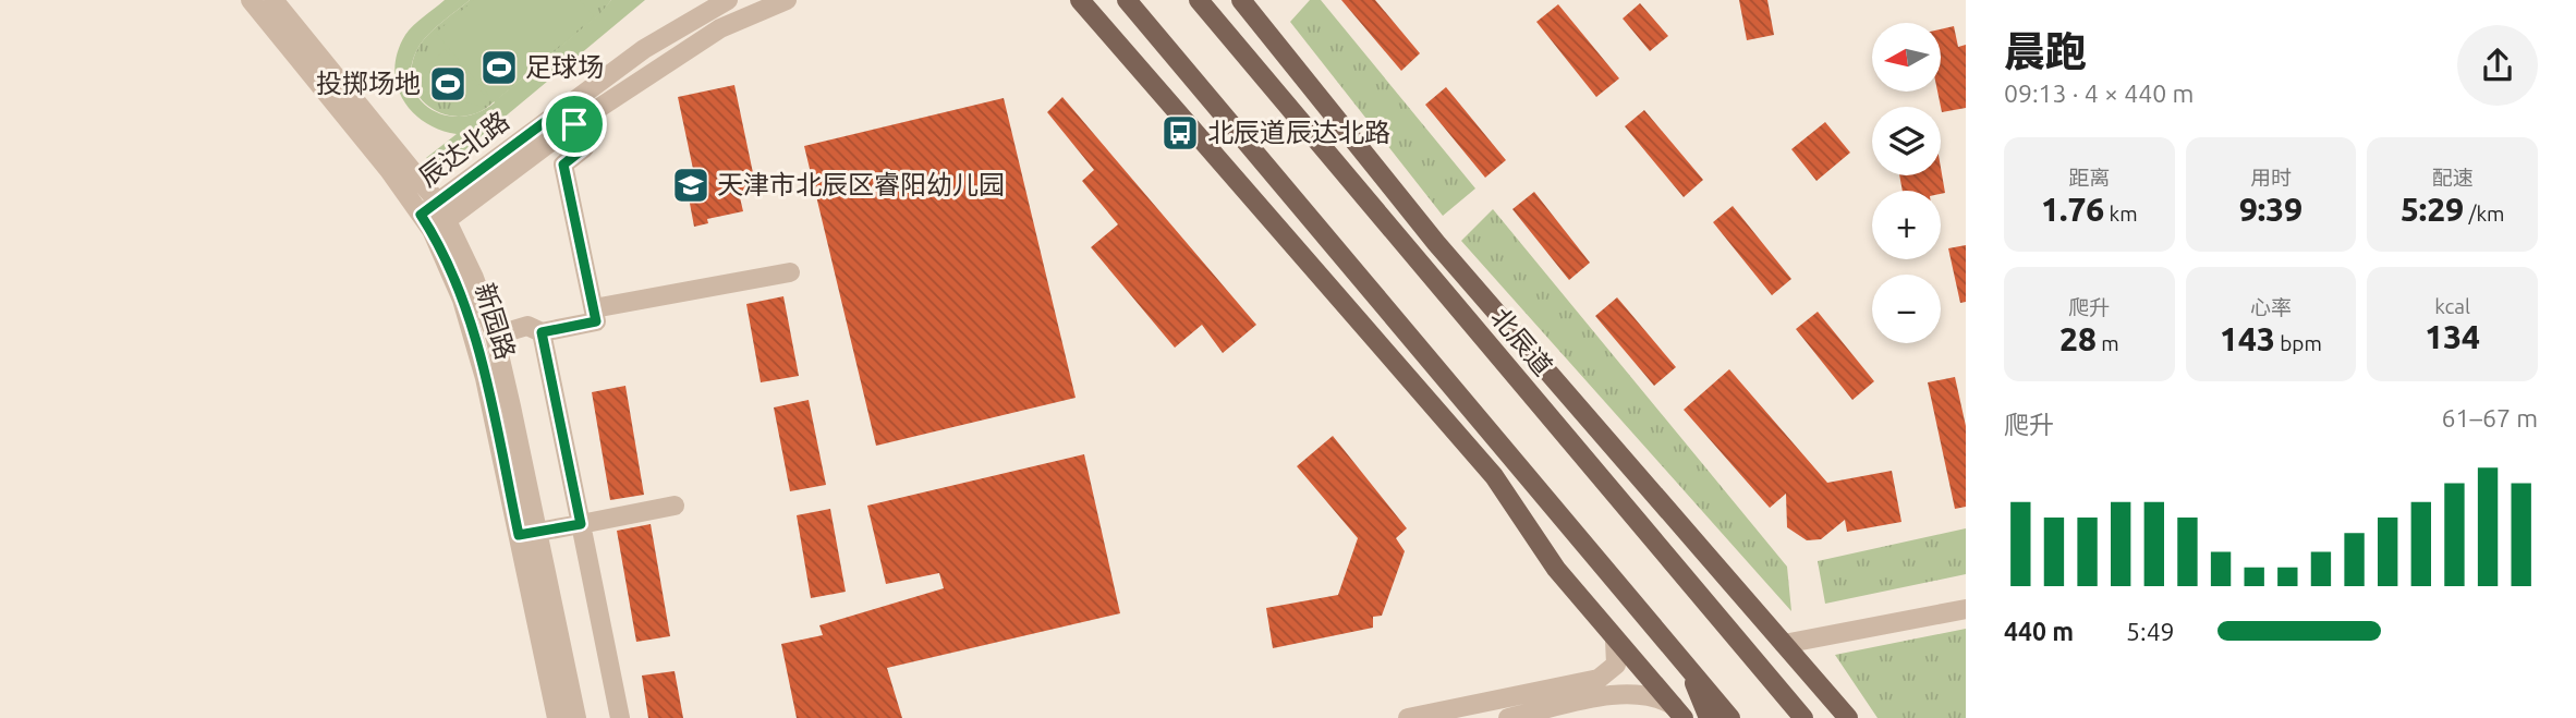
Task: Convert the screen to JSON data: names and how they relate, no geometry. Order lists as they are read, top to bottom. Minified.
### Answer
{"streets":{"main road":["北辰道"],"street":["辰达北路","新园路"]},"crossings":[["辰达北路","新园路"]],"places":{"sports":["足球场","投掷场地"],"bus stop":["北辰道辰达北路"],"school or university":["天津市北辰区睿阳幼儿园"]},"north":"left","page":{"heading":["晨跑","09:13 · 4 × 440 m"],"map_buttons":["+","−"],"stats":[["距离","1.76 km"],["用时","9:39"],["配速","5:29 /km"],["爬升","28 m"],["心率","143 bpm"],["kcal","134"]],"chart":["爬升","61–67 m"],"list":[{"name":"440 m","note":"5:49"}]}}
